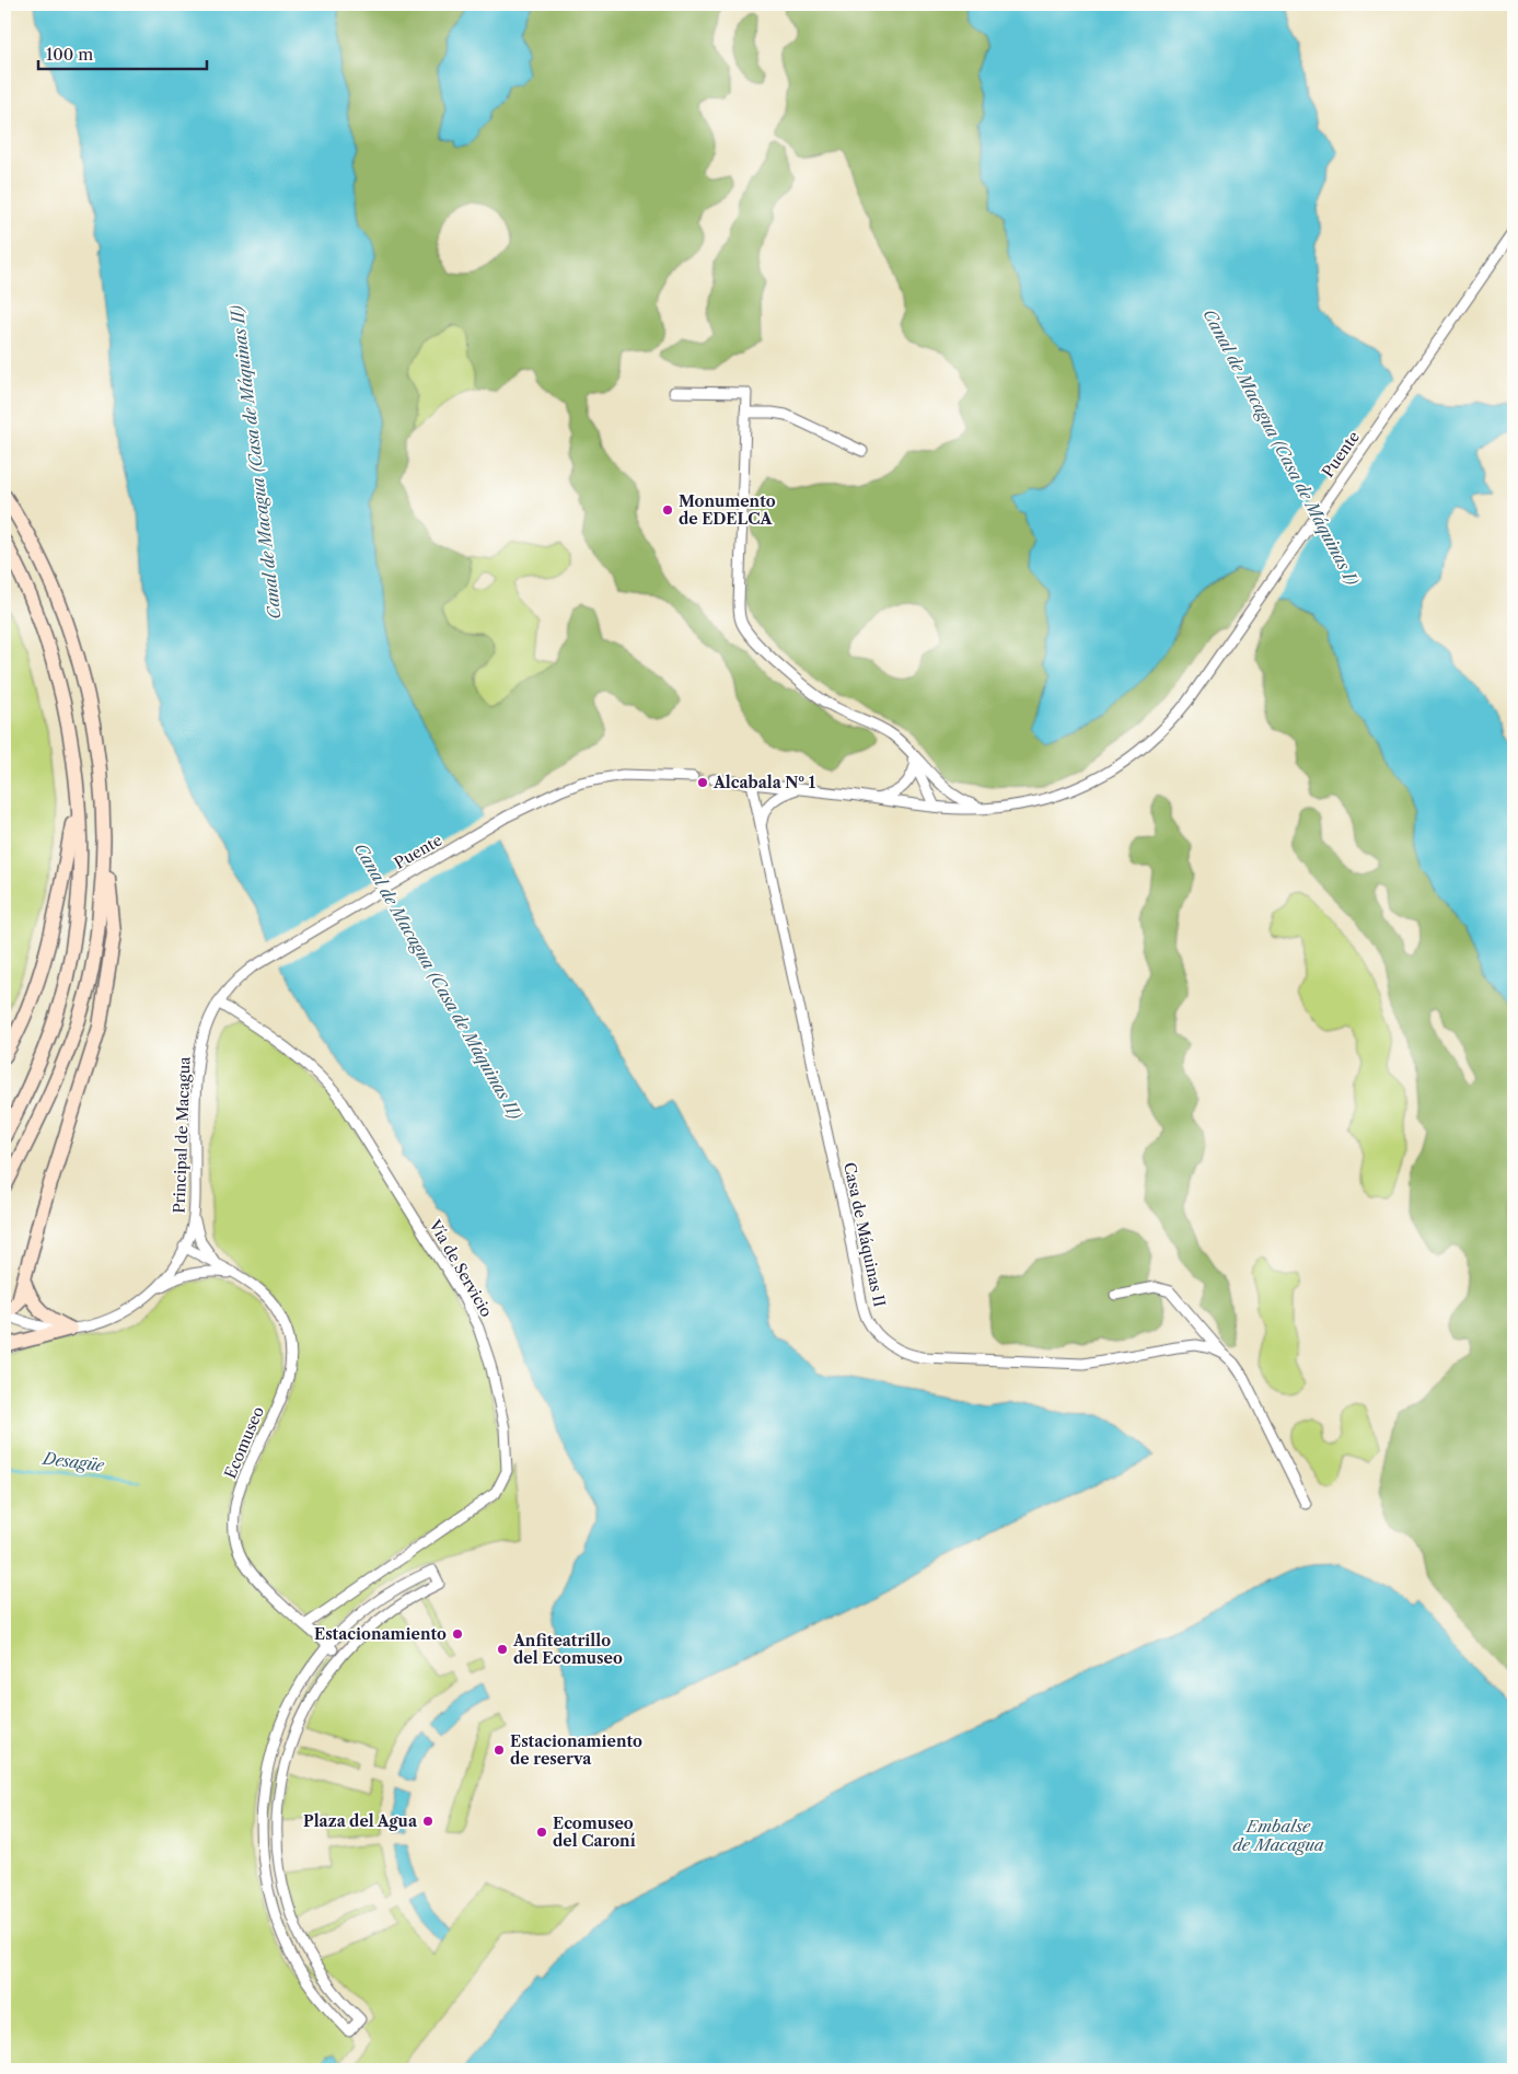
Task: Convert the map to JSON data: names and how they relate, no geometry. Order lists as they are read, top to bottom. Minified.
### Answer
{"streets":{"street":["Puente","Principal de Macagua","Casa de Máquinas II","Vía de Servicio","Ecomuseo"]},"crossings":[["Puente","Principal de Macagua"],["Principal de Macagua","Vía de Servicio"],["Principal de Macagua","Ecomuseo"],["Vía de Servicio","Ecomuseo"]],"water":["Canal de Macagua (Casa de Máquinas I)","Canal de Macagua (Casa de Máquinas II)","Desagüe","Embalse de Macagua"],"places":["Monumento de EDELCA","Alcabala Nº 1","Estacionamiento","Anfiteatrillo del Ecomuseo","Estacionamiento de reserva","Plaza del Agua","Ecomuseo del Caroní"],"scale_bar":"100 m"}
